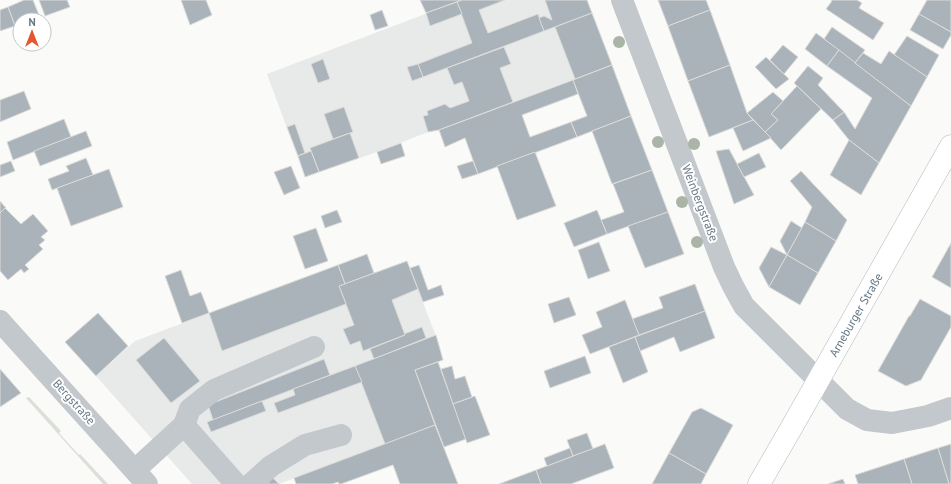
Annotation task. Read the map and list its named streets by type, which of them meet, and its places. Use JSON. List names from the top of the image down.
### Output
{
  "streets": {
    "main road": ["Arneburger Straße"],
    "street": ["Weinbergstraße", "Bergstraße"]
  },
  "crossings": [
    ["Weinbergstraße", "Arneburger Straße"]
  ],
  "north": "top"
}
